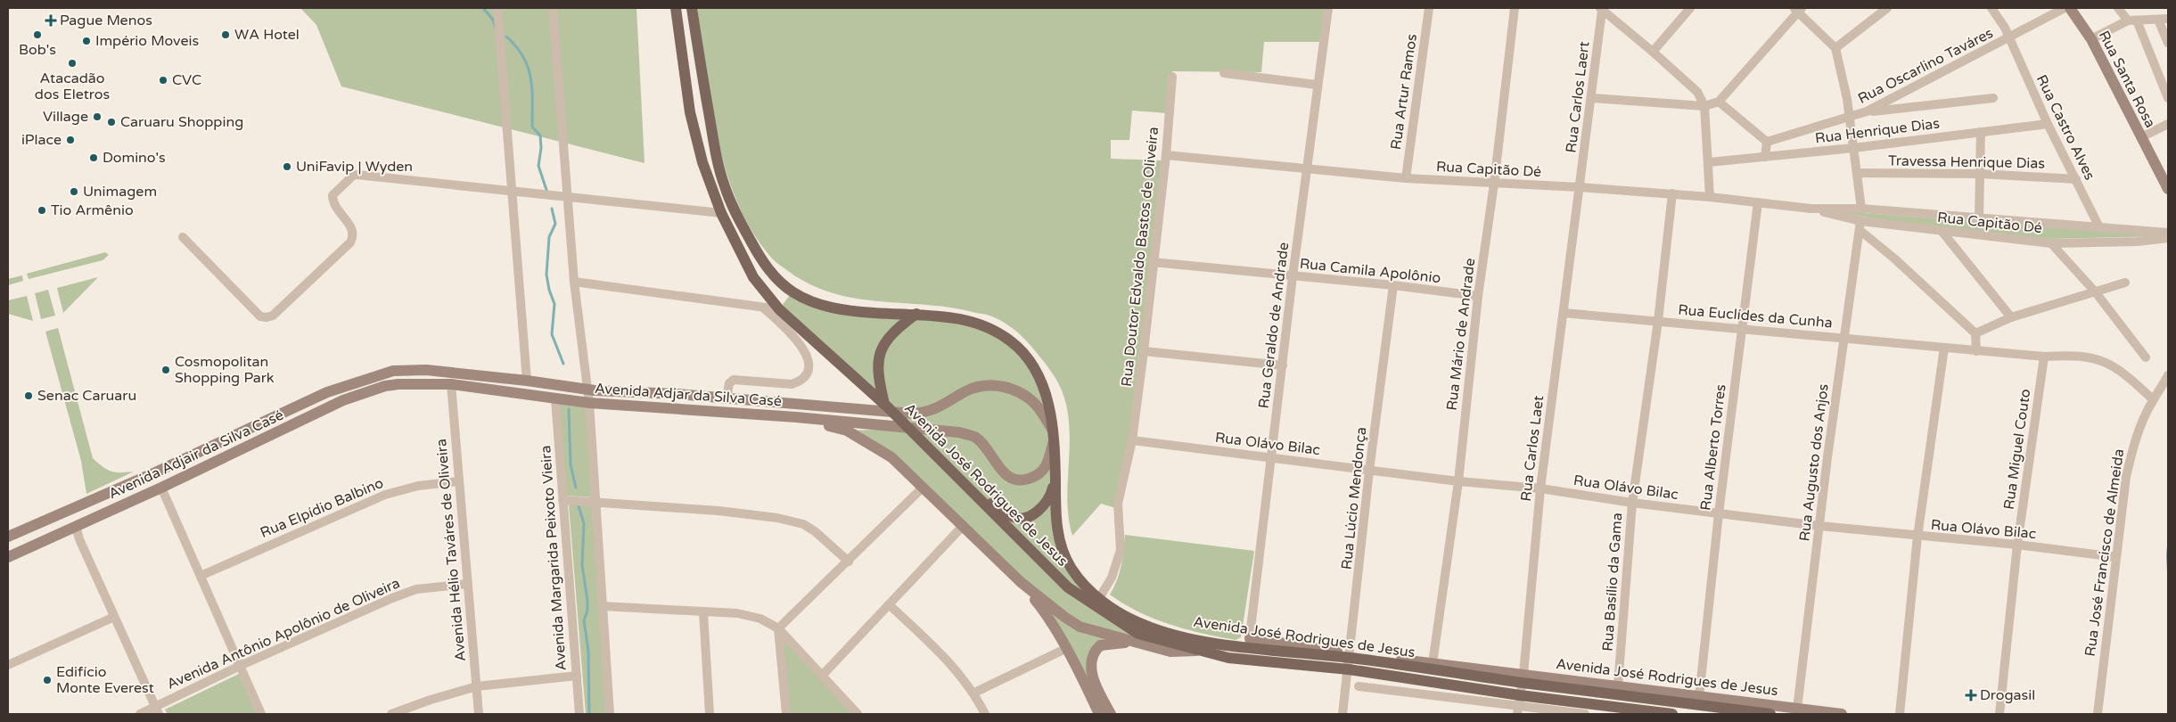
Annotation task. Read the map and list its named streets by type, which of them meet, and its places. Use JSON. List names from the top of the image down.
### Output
{
  "streets": {
    "main road": [
      "Rua Santa Rosa",
      "Avenida Adjar da Silva Casé",
      "Avenida Adjair da Silva Casé",
      "Avenida José Rodrigues de Jesus"
    ],
    "street": [
      "Rua Oscarlino Taváres",
      "Rua Artur Ramos",
      "Rua Carlos Laert",
      "Rua Castro Alves",
      "Rua Henrique Dias",
      "Travessa Henrique Dias",
      "Rua Capitão Dé",
      "Rua Doutor Edvaldo Bastos de Oliveira",
      "Rua Camila Apolônio",
      "Rua Euclídes da Cunha",
      "Rua Geraldo de Andrade",
      "Rua Mário de Andrade",
      "Rua Olávo Bilac",
      "Rua Alberto Torres",
      "Rua Carlos Laet",
      "Rua Miguel Couto",
      "Rua Augusto dos Anjos",
      "Rua Lúcio Mendonça",
      "Rua Elpídio Balbino",
      "Avenida Hélio Taváres de Oliveira",
      "Rua José Francisco de Almeida",
      "Avenida Margarida Peixoto Vieira",
      "Rua Basílio da Gama",
      "Avenida Antônio Apolônio de Oliveira"
    ]
  },
  "crossings": [
    ["Rua Oscarlino Taváres", "Rua Castro Alves"],
    ["Rua Artur Ramos", "Rua Capitão Dé"],
    ["Rua Carlos Laert", "Rua Capitão Dé"],
    ["Rua Carlos Laert", "Rua Carlos Laet"],
    ["Rua Castro Alves", "Rua Henrique Dias"],
    ["Rua Castro Alves", "Travessa Henrique Dias"],
    ["Rua Castro Alves", "Rua Capitão Dé"],
    ["Rua Capitão Dé", "Rua Doutor Edvaldo Bastos de Oliveira"],
    ["Rua Capitão Dé", "Rua Geraldo de Andrade"],
    ["Rua Capitão Dé", "Rua Mário de Andrade"],
    ["Rua Capitão Dé", "Rua Alberto Torres"],
    ["Rua Capitão Dé", "Rua Carlos Laet"],
    ["Rua Capitão Dé", "Rua Augusto dos Anjos"],
    ["Rua Capitão Dé", "Rua Basílio da Gama"],
    ["Rua Doutor Edvaldo Bastos de Oliveira", "Rua Camila Apolônio"],
    ["Rua Doutor Edvaldo Bastos de Oliveira", "Rua Olávo Bilac"],
    ["Rua Doutor Edvaldo Bastos de Oliveira", "Avenida José Rodrigues de Jesus"],
    ["Rua Camila Apolônio", "Rua Geraldo de Andrade"],
    ["Rua Camila Apolônio", "Rua Mário de Andrade"],
    ["Rua Camila Apolônio", "Rua Lúcio Mendonça"],
    ["Rua Euclídes da Cunha", "Rua Alberto Torres"],
    ["Rua Euclídes da Cunha", "Rua Carlos Laet"],
    ["Rua Euclídes da Cunha", "Rua Miguel Couto"],
    ["Rua Euclídes da Cunha", "Rua Augusto dos Anjos"],
    ["Rua Euclídes da Cunha", "Rua José Francisco de Almeida"],
    ["Rua Euclídes da Cunha", "Rua Basílio da Gama"],
    ["Rua Geraldo de Andrade", "Rua Olávo Bilac"],
    ["Rua Geraldo de Andrade", "Avenida José Rodrigues de Jesus"],
    ["Rua Mário de Andrade", "Rua Olávo Bilac"],
    ["Rua Mário de Andrade", "Avenida José Rodrigues de Jesus"],
    ["Avenida Adjar da Silva Casé", "Avenida Adjair da Silva Casé"],
    ["Avenida Adjar da Silva Casé", "Avenida José Rodrigues de Jesus"],
    ["Avenida Adjar da Silva Casé", "Avenida Hélio Taváres de Oliveira"],
    ["Avenida Adjar da Silva Casé", "Avenida Margarida Peixoto Vieira"],
    ["Rua Olávo Bilac", "Rua Alberto Torres"],
    ["Rua Olávo Bilac", "Rua Carlos Laet"],
    ["Rua Olávo Bilac", "Rua Miguel Couto"],
    ["Rua Olávo Bilac", "Rua Augusto dos Anjos"],
    ["Rua Olávo Bilac", "Rua Lúcio Mendonça"],
    ["Rua Olávo Bilac", "Rua José Francisco de Almeida"],
    ["Rua Olávo Bilac", "Rua Basílio da Gama"],
    ["Rua Alberto Torres", "Avenida José Rodrigues de Jesus"],
    ["Rua Carlos Laet", "Avenida José Rodrigues de Jesus"],
    ["Rua Augusto dos Anjos", "Avenida José Rodrigues de Jesus"],
    ["Avenida José Rodrigues de Jesus", "Rua Lúcio Mendonça"],
    ["Avenida José Rodrigues de Jesus", "Rua Basílio da Gama"],
    ["Rua Elpídio Balbino", "Avenida Hélio Taváres de Oliveira"],
    ["Avenida Hélio Taváres de Oliveira", "Avenida Antônio Apolônio de Oliveira"]
  ],
  "places": {
    "health": ["Pague Menos", "Drogasil"],
    "other": [
      "Bob's",
      "WA Hotel",
      "Império Moveis",
      "Atacadão dos Eletros",
      "CVC",
      "Village",
      "Caruaru Shopping",
      "iPlace",
      "Domino's",
      "UniFavip | Wyden",
      "Unimagem",
      "Tio Armênio",
      "Cosmopolitan Shopping Park",
      "Senac Caruaru",
      "Edifício Monte Everest"
    ]
  }
}
